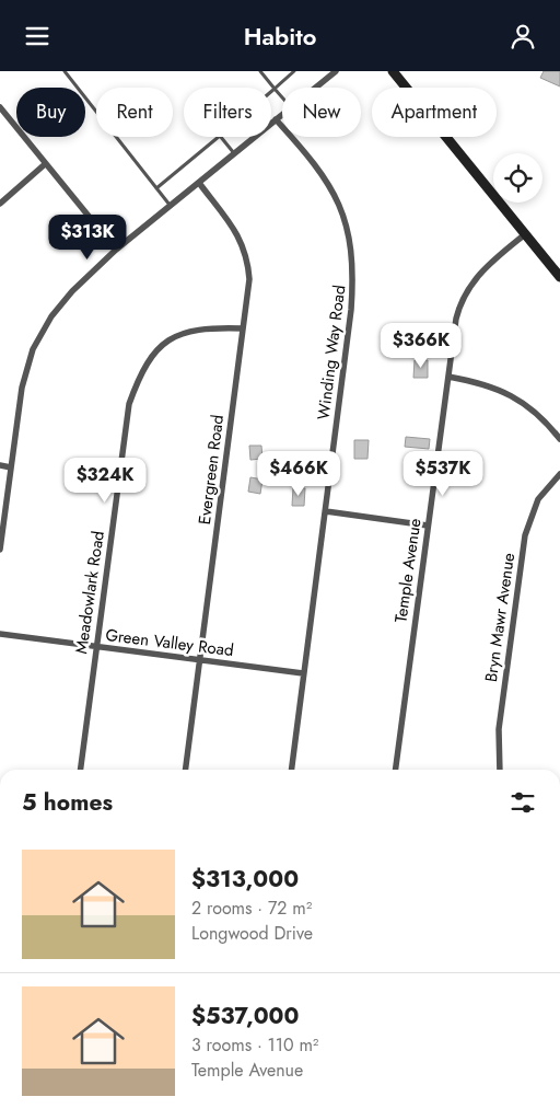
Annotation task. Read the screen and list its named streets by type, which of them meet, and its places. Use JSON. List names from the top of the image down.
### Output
{
  "streets": {
    "street": [
      "Winding Way Road",
      "Evergreen Road",
      "Temple Avenue",
      "Meadowlark Road",
      "Bryn Mawr Avenue",
      "Green Valley Road"
    ]
  },
  "crossings": [
    ["Winding Way Road", "Green Valley Road"],
    ["Evergreen Road", "Meadowlark Road"],
    ["Evergreen Road", "Green Valley Road"],
    ["Meadowlark Road", "Green Valley Road"]
  ],
  "page": {
    "header": "Habito",
    "chip": [
      "Buy",
      "Rent",
      "Filters",
      "New",
      "Apartment"
    ],
    "price": [
      "$313K",
      "$366K",
      "$466K",
      "$537K",
      "$324K"
    ],
    "heading": "5 homes",
    "list": [
      {
        "name": "$313,000",
        "note": "2 rooms · 72 m² · Longwood Drive"
      },
      {
        "name": "$537,000",
        "note": "3 rooms · 110 m² · Temple Avenue"
      }
    ]
  }
}
